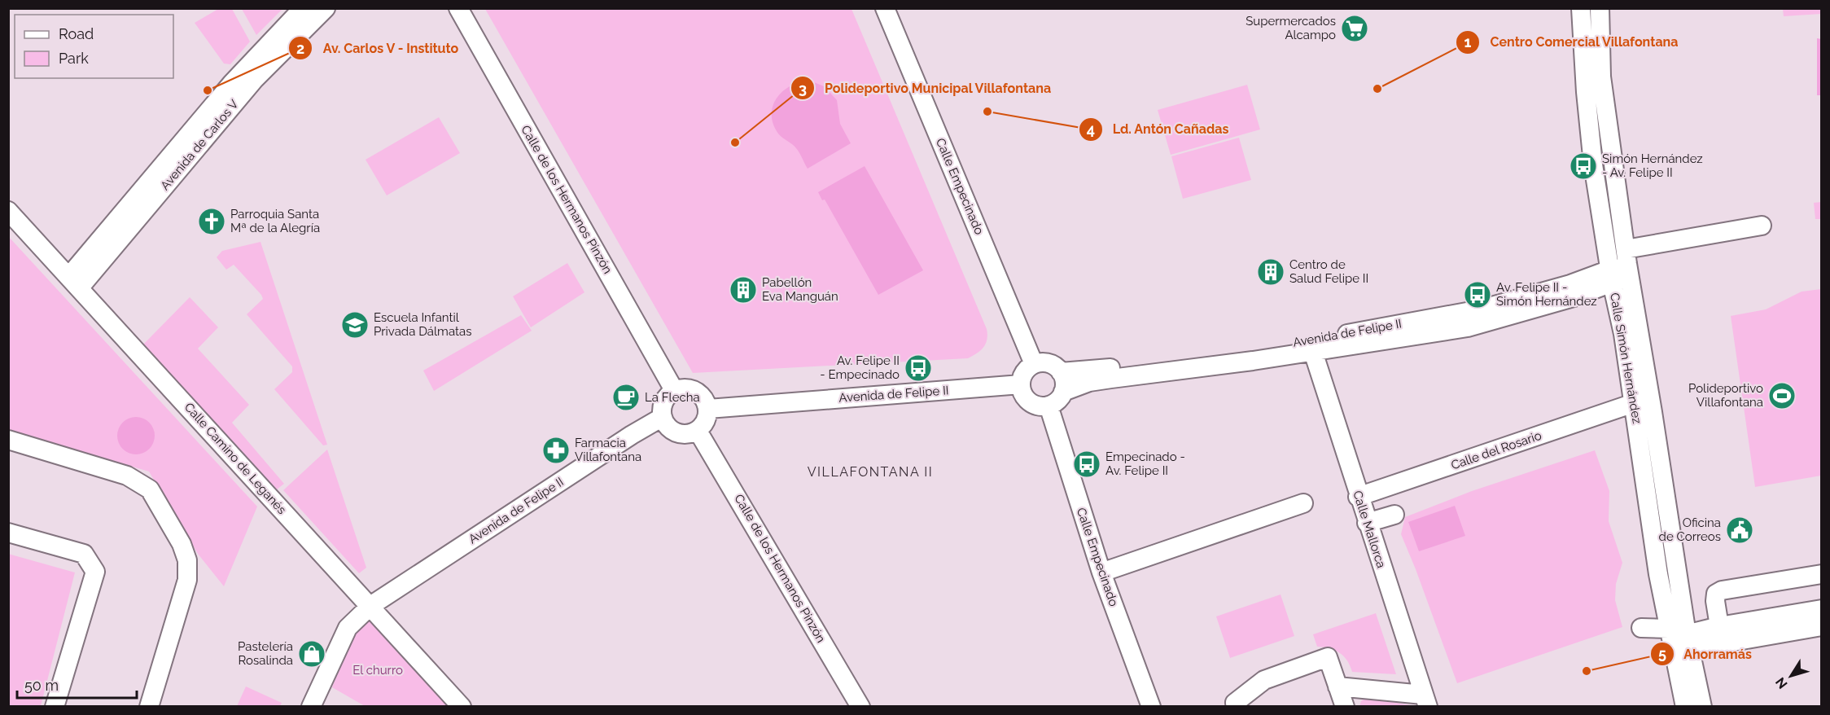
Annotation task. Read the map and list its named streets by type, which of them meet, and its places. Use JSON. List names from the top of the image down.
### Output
{
  "streets": {
    "street": [
      "Avenida de Carlos V",
      "Calle Empecinado",
      "Calle de los Hermanos Pinzón",
      "Avenida de Felipe II",
      "Calle Simón Hernández",
      "Calle del Rosario",
      "Calle Camino de Leganés",
      "Calle Mallorca"
    ]
  },
  "crossings": [
    ["Avenida de Carlos V", "Calle Camino de Leganés"],
    ["Calle Empecinado", "Avenida de Felipe II"],
    ["Calle de los Hermanos Pinzón", "Avenida de Felipe II"],
    ["Avenida de Felipe II", "Calle Simón Hernández"],
    ["Avenida de Felipe II", "Calle Camino de Leganés"],
    ["Avenida de Felipe II", "Calle Mallorca"],
    ["Calle Simón Hernández", "Calle del Rosario"],
    ["Calle del Rosario", "Calle Mallorca"]
  ],
  "districts": ["VILLAFONTANA II"],
  "parks": ["El churro"],
  "places": {
    "supermarket": ["Supermercados Alcampo"],
    "other": [
      "Centro Comercial Villafontana",
      "Av. Carlos V - Instituto",
      "Ld. Antón Cañadas",
      "Polideportivo Municipal Villafontana",
      "Ahorramás"
    ],
    "bus stop": [
      "Simón Hernández - Av. Felipe II",
      "Av. Felipe II - Simón Hernández",
      "Av. Felipe II - Empecinado",
      "Empecinado - Av. Felipe II"
    ],
    "church": ["Parroquia Santa Mª de la Alegría"],
    "building": ["Centro de Salud Felipe II", "Pabellón Eva Manguán"],
    "school or university": ["Escuela Infantil Privada Dálmatas"],
    "sports": ["Polideportivo Villafontana"],
    "cafe": ["La Flecha"],
    "pharmacy": ["Farmacia Villafontana"],
    "public building": ["Oficina de Correos"],
    "shop": ["Pastelería Rosalinda"]
  },
  "legend": ["Road", "Park"],
  "scale_bar": "50 m",
  "north": "bottom left"
}
